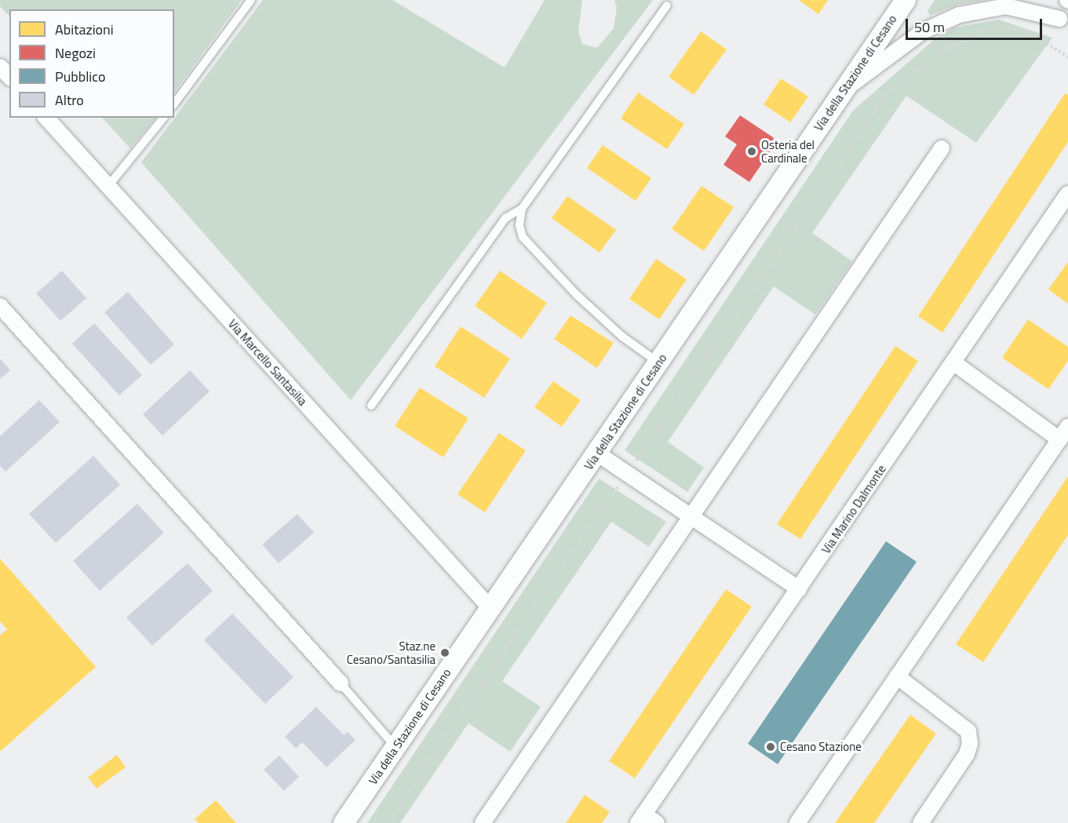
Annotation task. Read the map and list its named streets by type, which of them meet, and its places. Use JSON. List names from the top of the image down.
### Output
{
  "streets": {
    "street": ["Via della Stazione di Cesano", "Via Marcello Santasilia", "Via Marino Dalmonte"]
  },
  "crossings": [
    ["Via della Stazione di Cesano", "Via Marcello Santasilia"]
  ],
  "places": ["Osteria del Cardinale", "Staz.ne Cesano/Santasilia", "Cesano Stazione"],
  "legend": [
    "Abitazioni",
    "Negozi",
    "Pubblico",
    "Altro"
  ],
  "scale_bar": "50 m"
}
